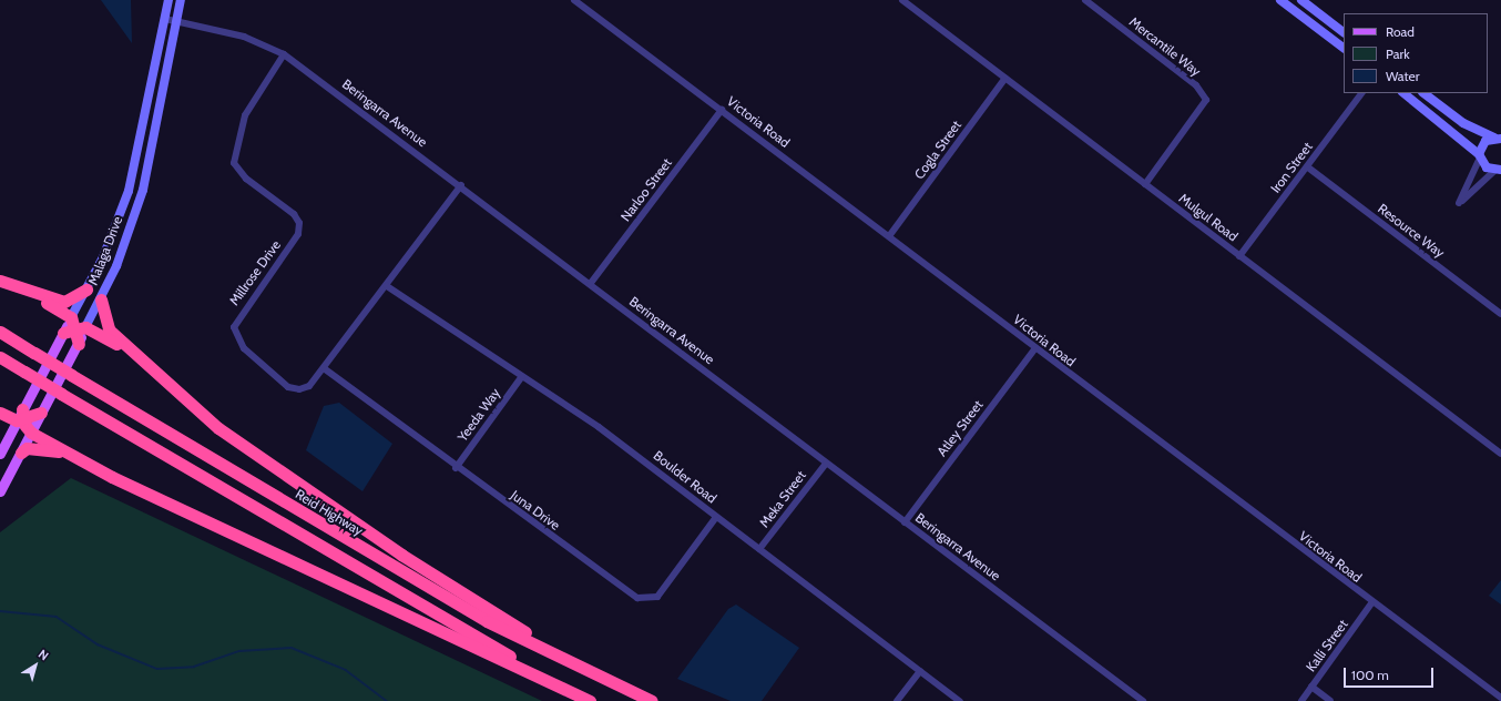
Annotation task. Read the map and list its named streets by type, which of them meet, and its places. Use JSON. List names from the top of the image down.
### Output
{
  "streets": {
    "highway": ["Reid Highway"],
    "main road": ["Malaga Drive"],
    "street": [
      "Mercantile Way",
      "Beringarra Avenue",
      "Victoria Road",
      "Cogla Street",
      "Iron Street",
      "Narloo Street",
      "Mulgul Road",
      "Resource Way",
      "Millrose Drive",
      "Yeeda Way",
      "Atley Street",
      "Boulder Road",
      "Meka Street",
      "Juna Drive",
      "Kalli Street"
    ]
  },
  "crossings": [
    ["Mercantile Way", "Mulgul Road"],
    ["Beringarra Avenue", "Narloo Street"],
    ["Beringarra Avenue", "Malaga Drive"],
    ["Beringarra Avenue", "Millrose Drive"],
    ["Beringarra Avenue", "Atley Street"],
    ["Beringarra Avenue", "Meka Street"],
    ["Victoria Road", "Cogla Street"],
    ["Victoria Road", "Narloo Street"],
    ["Victoria Road", "Atley Street"],
    ["Victoria Road", "Kalli Street"],
    ["Cogla Street", "Mulgul Road"],
    ["Iron Street", "Mulgul Road"],
    ["Iron Street", "Resource Way"],
    ["Millrose Drive", "Boulder Road"],
    ["Millrose Drive", "Juna Drive"],
    ["Yeeda Way", "Boulder Road"],
    ["Yeeda Way", "Juna Drive"],
    ["Boulder Road", "Meka Street"],
    ["Boulder Road", "Juna Drive"]
  ],
  "legend": ["Road", "Park", "Water"],
  "scale_bar": "100 m",
  "north": "top right"
}
